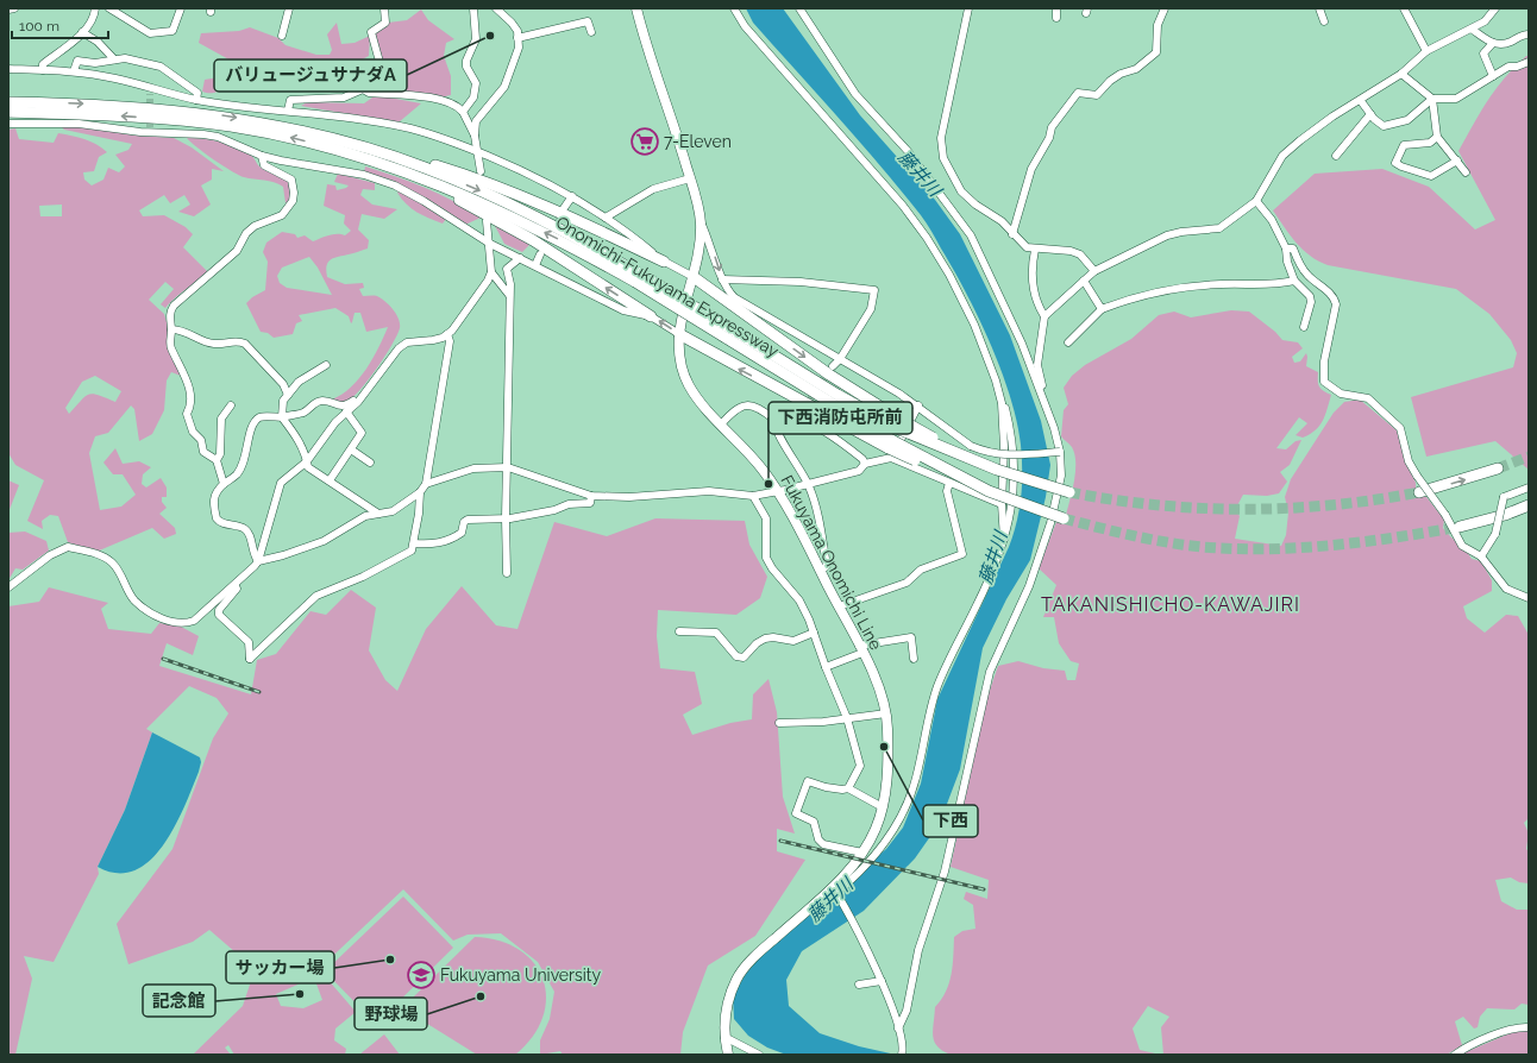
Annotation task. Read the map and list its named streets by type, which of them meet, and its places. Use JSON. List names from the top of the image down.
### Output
{
  "streets": {
    "highway": ["Onomichi-Fukuyama Expressway"],
    "main road": ["Fukuyama Onomichi Line"]
  },
  "districts": ["TAKANISHICHO-KAWAJIRI"],
  "water": ["藤井川"],
  "places": {
    "other": [
      "バリュージュサナダA",
      "下西消防屯所前",
      "下西",
      "サッカー場",
      "記念館",
      "野球場"
    ],
    "supermarket": ["7-Eleven"],
    "school or university": ["Fukuyama University"]
  },
  "scale_bar": "100 m"
}
